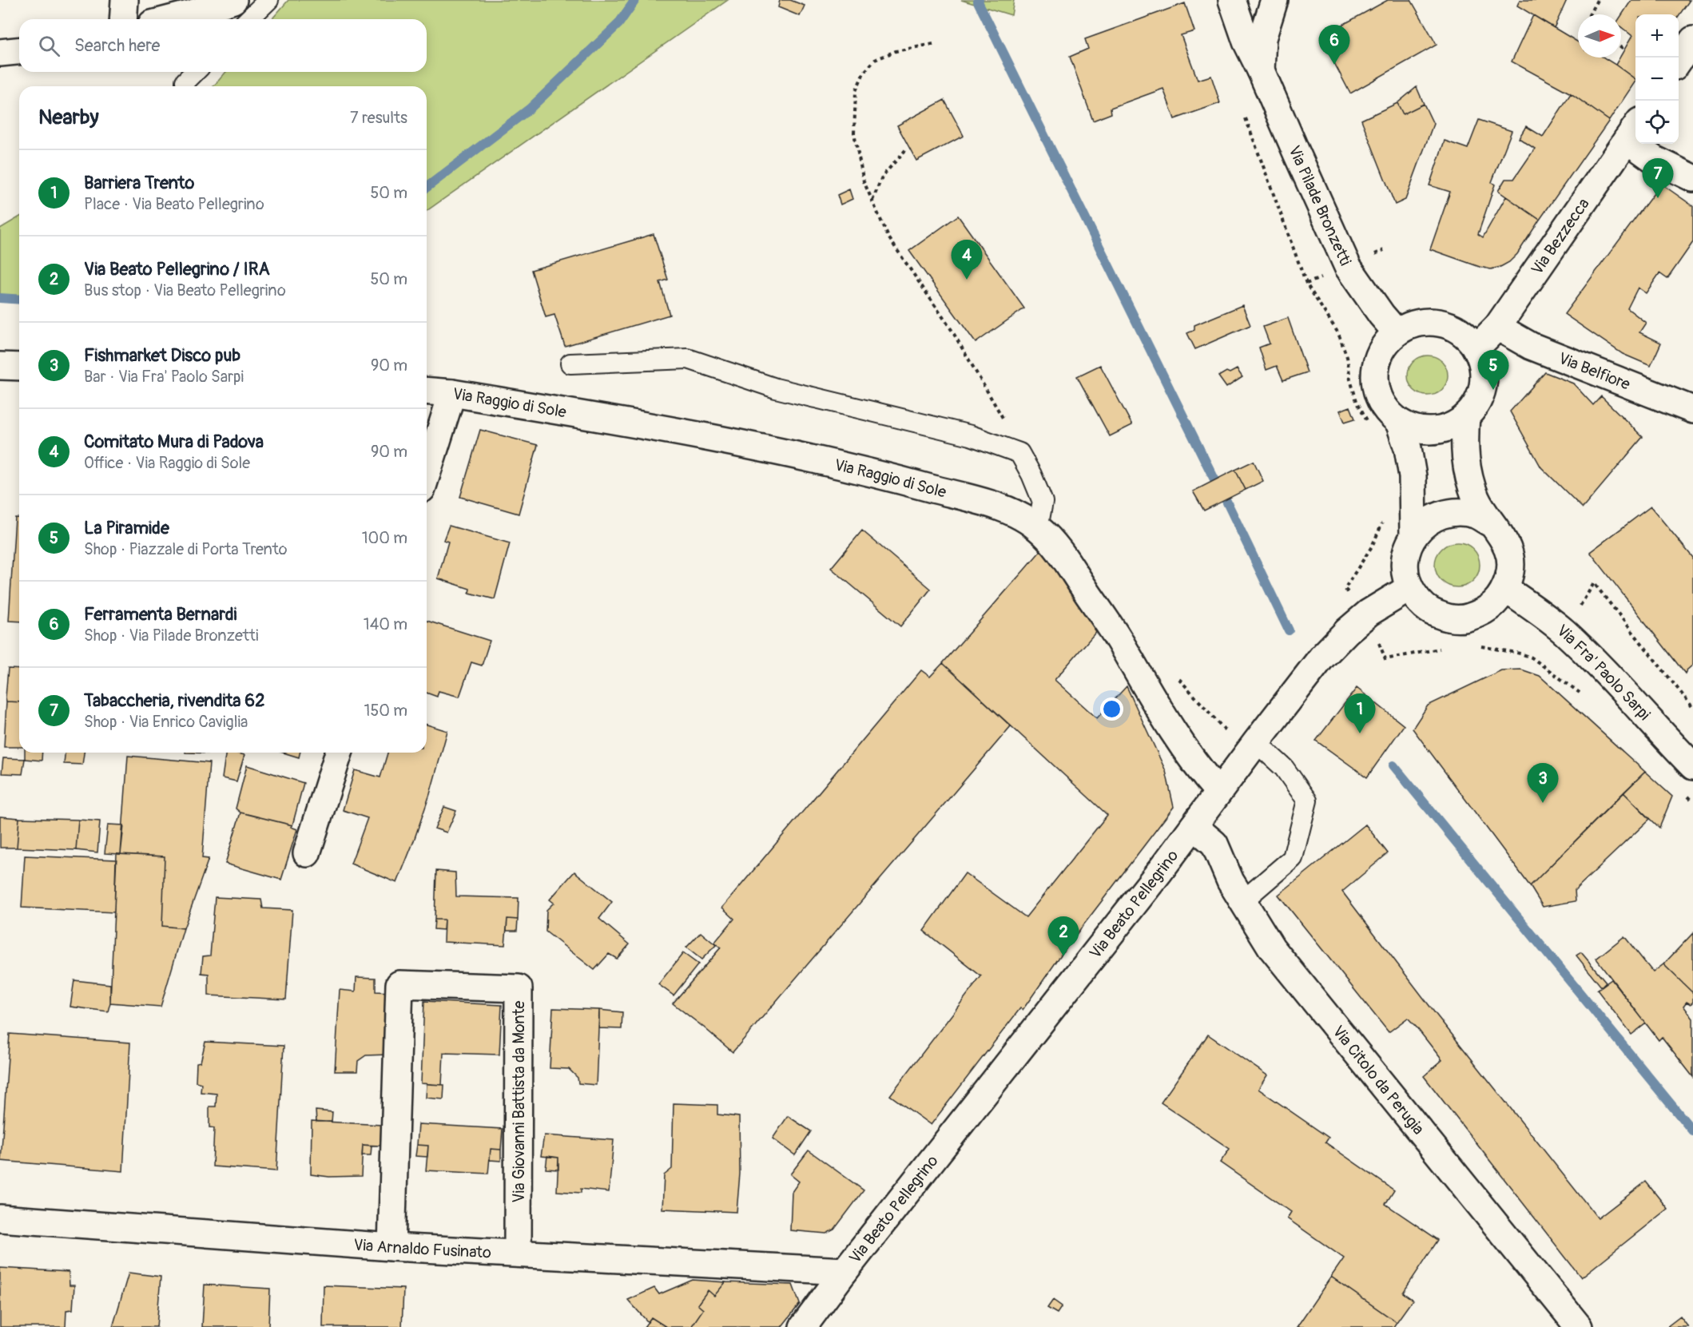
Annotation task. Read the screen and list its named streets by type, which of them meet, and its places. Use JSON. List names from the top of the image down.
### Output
{
  "streets": {
    "street": [
      "Via Pilade Bronzetti",
      "Via Bezzecca",
      "Via Belfiore",
      "Via Raggio di Sole",
      "Via Fra' Paolo Sarpi",
      "Via Beato Pellegrino",
      "Via Citolo da Perugia",
      "Via Giovanni Battista da Monte",
      "Via Arnaldo Fusinato"
    ]
  },
  "crossings": [
    ["Via Pilade Bronzetti", "Via Bezzecca"],
    ["Via Bezzecca", "Via Belfiore"],
    ["Via Raggio di Sole", "Via Beato Pellegrino"],
    ["Via Fra' Paolo Sarpi", "Via Beato Pellegrino"],
    ["Via Beato Pellegrino", "Via Citolo da Perugia"],
    ["Via Beato Pellegrino", "Via Arnaldo Fusinato"],
    ["Via Giovanni Battista da Monte", "Via Arnaldo Fusinato"]
  ],
  "north": "right",
  "page": {
    "map_buttons": ["+", "−"],
    "search": "Search here",
    "pins": [
      "6",
      "7",
      "4",
      "5",
      "1",
      "3",
      "2"
    ],
    "heading": ["Nearby", "7 results"],
    "list": [
      {
        "mark": "1",
        "name": "Barriera Trento",
        "note": "Place · Via Beato Pellegrino",
        "value": "50 m"
      },
      {
        "mark": "2",
        "name": "Via Beato Pellegrino / IRA",
        "note": "Bus stop · Via Beato Pellegrino",
        "value": "50 m"
      },
      {
        "mark": "3",
        "name": "Fishmarket Disco pub",
        "note": "Bar · Via Fra' Paolo Sarpi",
        "value": "90 m"
      },
      {
        "mark": "4",
        "name": "Comitato Mura di Padova",
        "note": "Office · Via Raggio di Sole",
        "value": "90 m"
      },
      {
        "mark": "5",
        "name": "La Piramide",
        "note": "Shop · Piazzale di Porta Trento",
        "value": "100 m"
      },
      {
        "mark": "6",
        "name": "Ferramenta Bernardi",
        "note": "Shop · Via Pilade Bronzetti",
        "value": "140 m"
      },
      {
        "mark": "7",
        "name": "Tabaccheria, rivendita 62",
        "note": "Shop · Via Enrico Caviglia",
        "value": "150 m"
      }
    ]
  }
}
